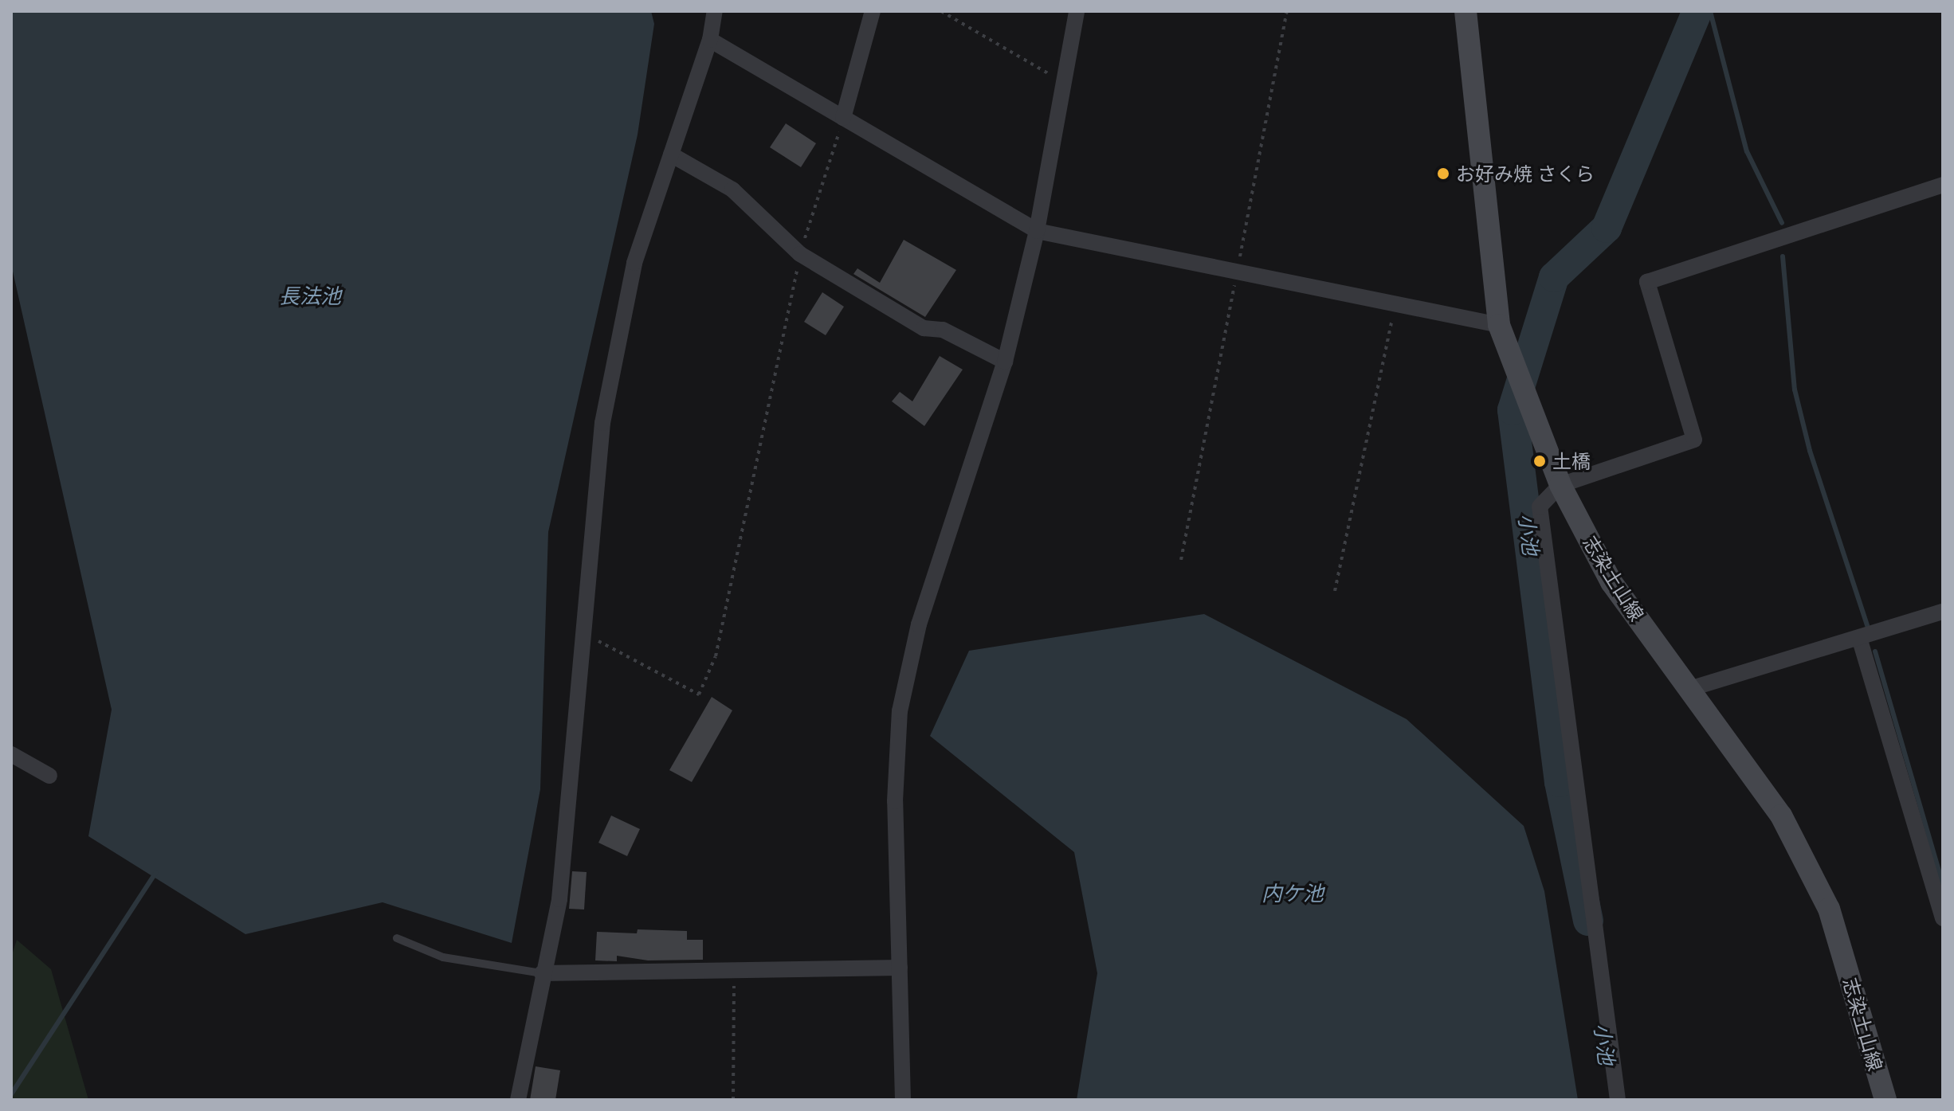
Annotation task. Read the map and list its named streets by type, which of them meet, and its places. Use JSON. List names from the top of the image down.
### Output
{
  "streets": {
    "main road": ["志染土山線"]
  },
  "water": ["長法池", "小池", "内ケ池"],
  "places": ["お好み焼 さくら", "土橋"]
}
